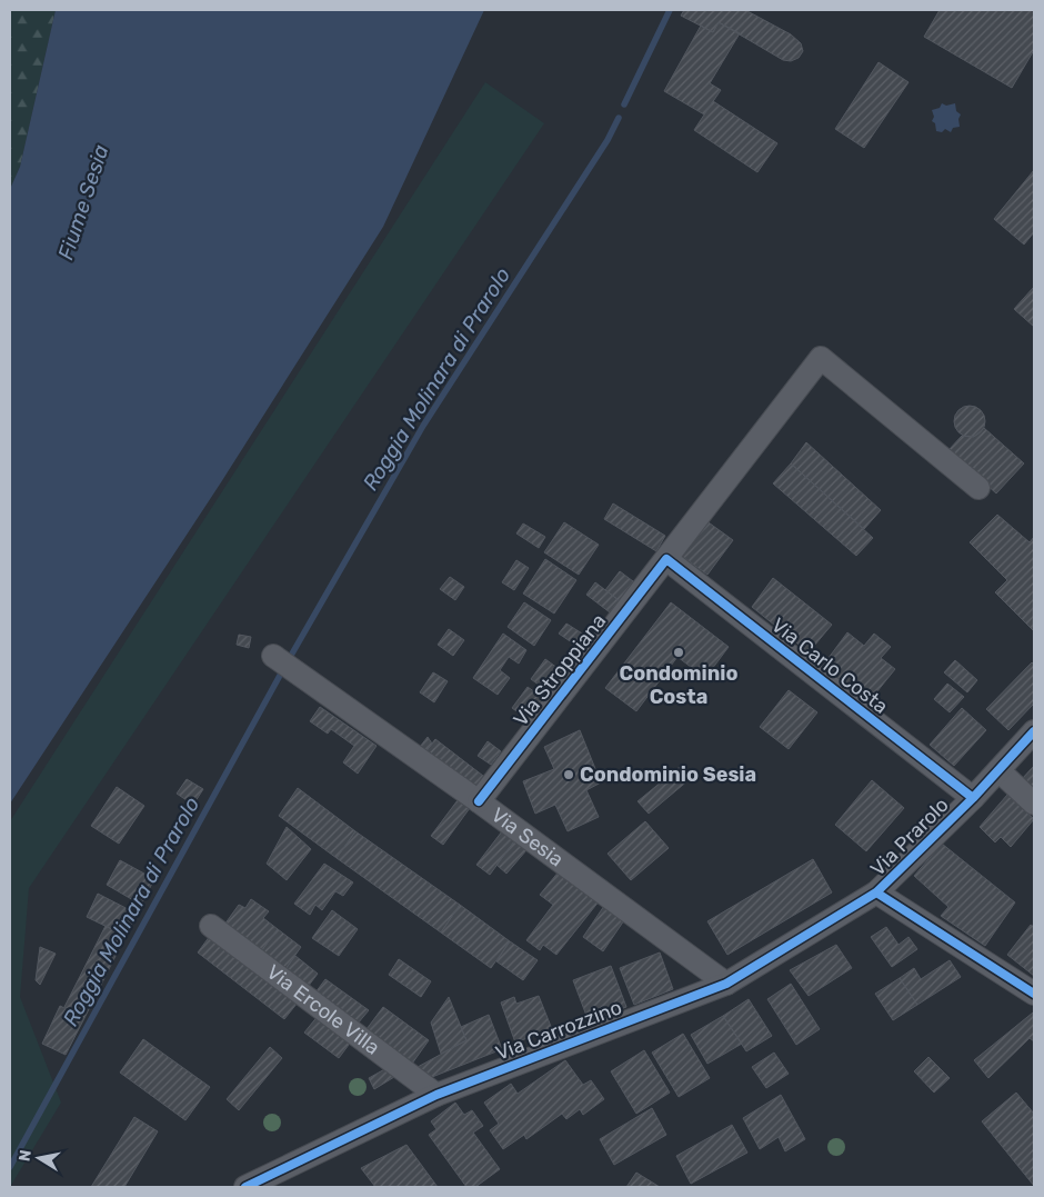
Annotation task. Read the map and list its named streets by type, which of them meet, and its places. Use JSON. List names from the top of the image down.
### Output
{
  "streets": {
    "street": [
      "Via Carlo Costa",
      "Via Stroppiana",
      "Via Prarolo",
      "Via Sesia",
      "Via Ercole Villa",
      "Via Carrozzino"
    ]
  },
  "crossings": [
    ["Via Carlo Costa", "Via Stroppiana"],
    ["Via Carlo Costa", "Via Prarolo"],
    ["Via Stroppiana", "Via Sesia"],
    ["Via Prarolo", "Via Carrozzino"],
    ["Via Sesia", "Via Carrozzino"],
    ["Via Ercole Villa", "Via Carrozzino"]
  ],
  "water": ["Fiume Sesia", "Roggia Molinara di Prarolo"],
  "places": ["Condominio Costa", "Condominio Sesia"],
  "north": "left"
}
